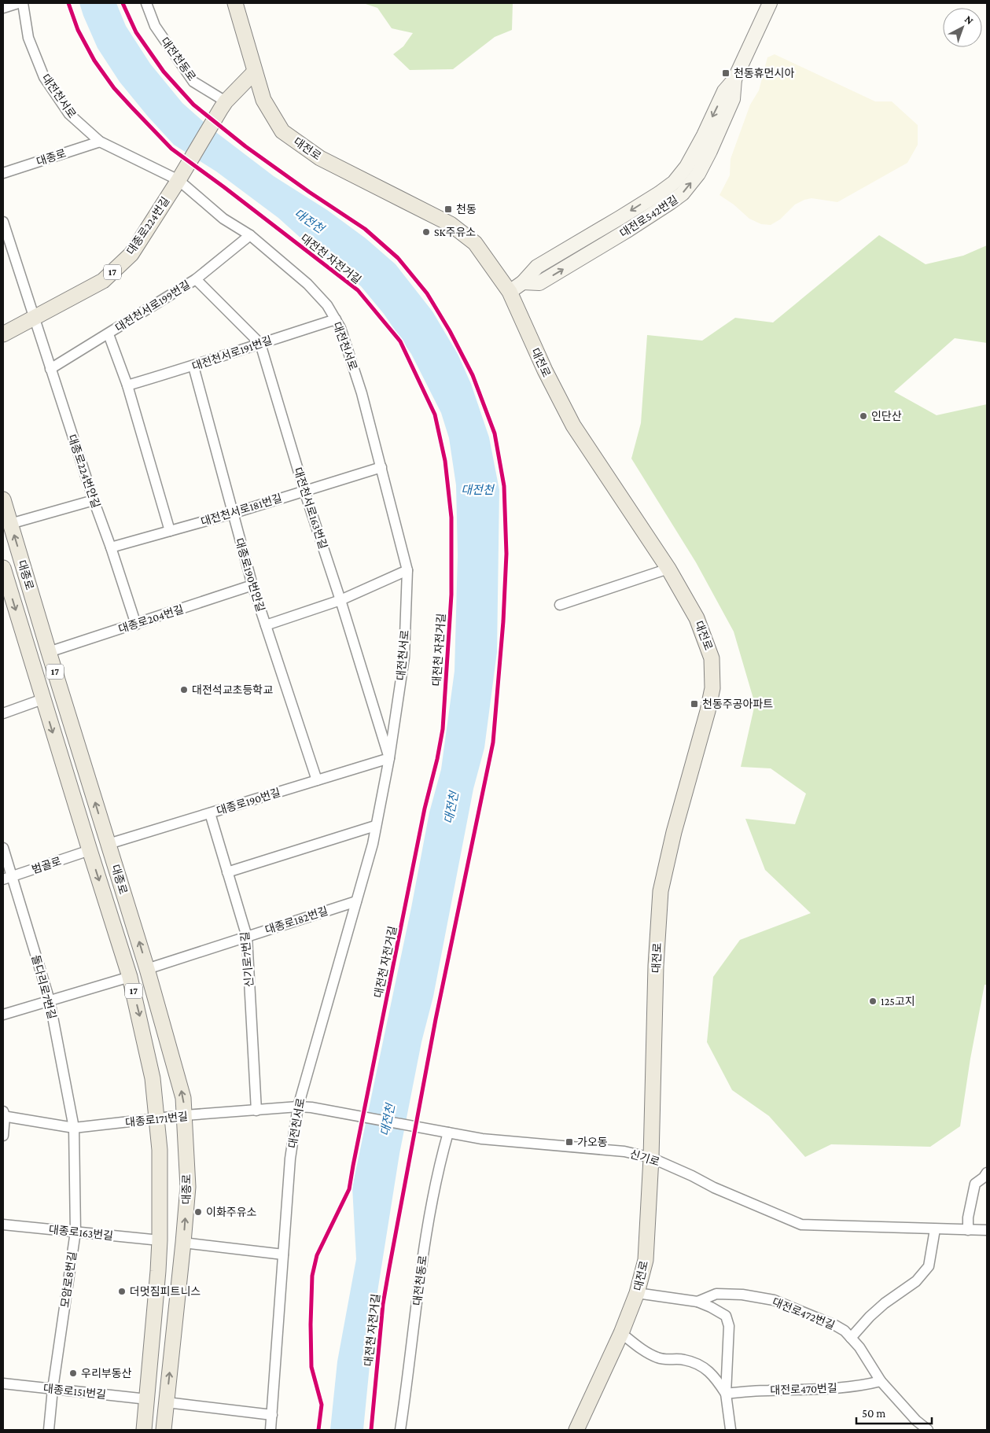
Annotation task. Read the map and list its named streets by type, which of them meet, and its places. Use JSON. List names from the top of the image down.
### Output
{
  "streets": {
    "main road": [
      "대전로",
      "대종로",
      "대전로542번길",
      "대종로224번길",
      "17"
    ],
    "street": [
      "대전천동로",
      "대전천서로",
      "대전천서로199번길",
      "대전천서로191번길",
      "대종로224번안길",
      "대전천서로163번길",
      "대전천서로181번길",
      "대종로190번안길",
      "대종로204번길",
      "대종로190번길",
      "범골로",
      "대종로182번길",
      "신기로7번길",
      "돌다리로7번길",
      "대종로171번길",
      "신기로",
      "대종로163번길",
      "모암로8번길",
      "대전로472번길",
      "대전로470번길",
      "대종로151번길"
    ],
    "cycle path": ["대전천 자전거길"]
  },
  "crossings": [
    ["대전천동로", "17"],
    ["대전천동로", "신기로"],
    ["대전천서로", "대종로"],
    ["대전천서로", "대종로224번길"],
    ["대전천서로", "17"],
    ["대전천서로", "대전천서로199번길"],
    ["대전천서로", "대전천서로191번길"],
    ["대전천서로", "대전천서로163번길"],
    ["대전천서로", "대전천서로181번길"],
    ["대전천서로", "대종로190번길"],
    ["대전천서로", "대종로182번길"],
    ["대전천서로", "대종로171번길"],
    ["대전로", "대전로542번길"],
    ["대전로", "17"],
    ["대전로", "신기로"],
    ["대전로", "대전로472번길"],
    ["대종로", "대종로204번길"],
    ["대종로", "대종로190번길"],
    ["대종로", "범골로"],
    ["대종로", "대종로182번길"],
    ["대종로", "대종로171번길"],
    ["대종로", "대종로163번길"],
    ["대종로", "대종로151번길"],
    ["대종로224번길", "17"],
    ["대종로224번길", "대종로224번안길"],
    ["대전천서로199번길", "대종로224번안길"],
    ["대전천서로199번길", "대전천서로163번길"],
    ["대전천서로191번길", "대전천서로163번길"],
    ["대전천서로191번길", "대종로190번안길"],
    ["대종로224번안길", "대전천서로181번길"],
    ["대종로224번안길", "대종로204번길"],
    ["대전천서로163번길", "대전천서로181번길"],
    ["대전천서로163번길", "대종로190번길"],
    ["대전천서로181번길", "대종로190번안길"],
    ["대종로190번안길", "대종로204번길"],
    ["대종로190번안길", "대종로190번길"],
    ["대종로190번길", "신기로7번길"],
    ["범골로", "돌다리로7번길"],
    ["대종로182번길", "신기로7번길"],
    ["신기로7번길", "대종로171번길"],
    ["돌다리로7번길", "대종로171번길"],
    ["돌다리로7번길", "모암로8번길"],
    ["대종로171번길", "신기로"],
    ["대종로171번길", "모암로8번길"],
    ["대종로163번길", "모암로8번길"],
    ["모암로8번길", "대종로151번길"],
    ["대전로472번길", "대전로470번길"]
  ],
  "water": ["대전천"],
  "places": {
    "transit": [
      "천동휴먼시아",
      "천동",
      "천동주공아파트",
      "가오동"
    ],
    "other": [
      "SK주유소",
      "인단산",
      "대전석교초등학교",
      "125고지",
      "이화주유소",
      "더멋짐피트니스",
      "우리부동산"
    ]
  },
  "scale_bar": "50 m",
  "north": "top right"
}
